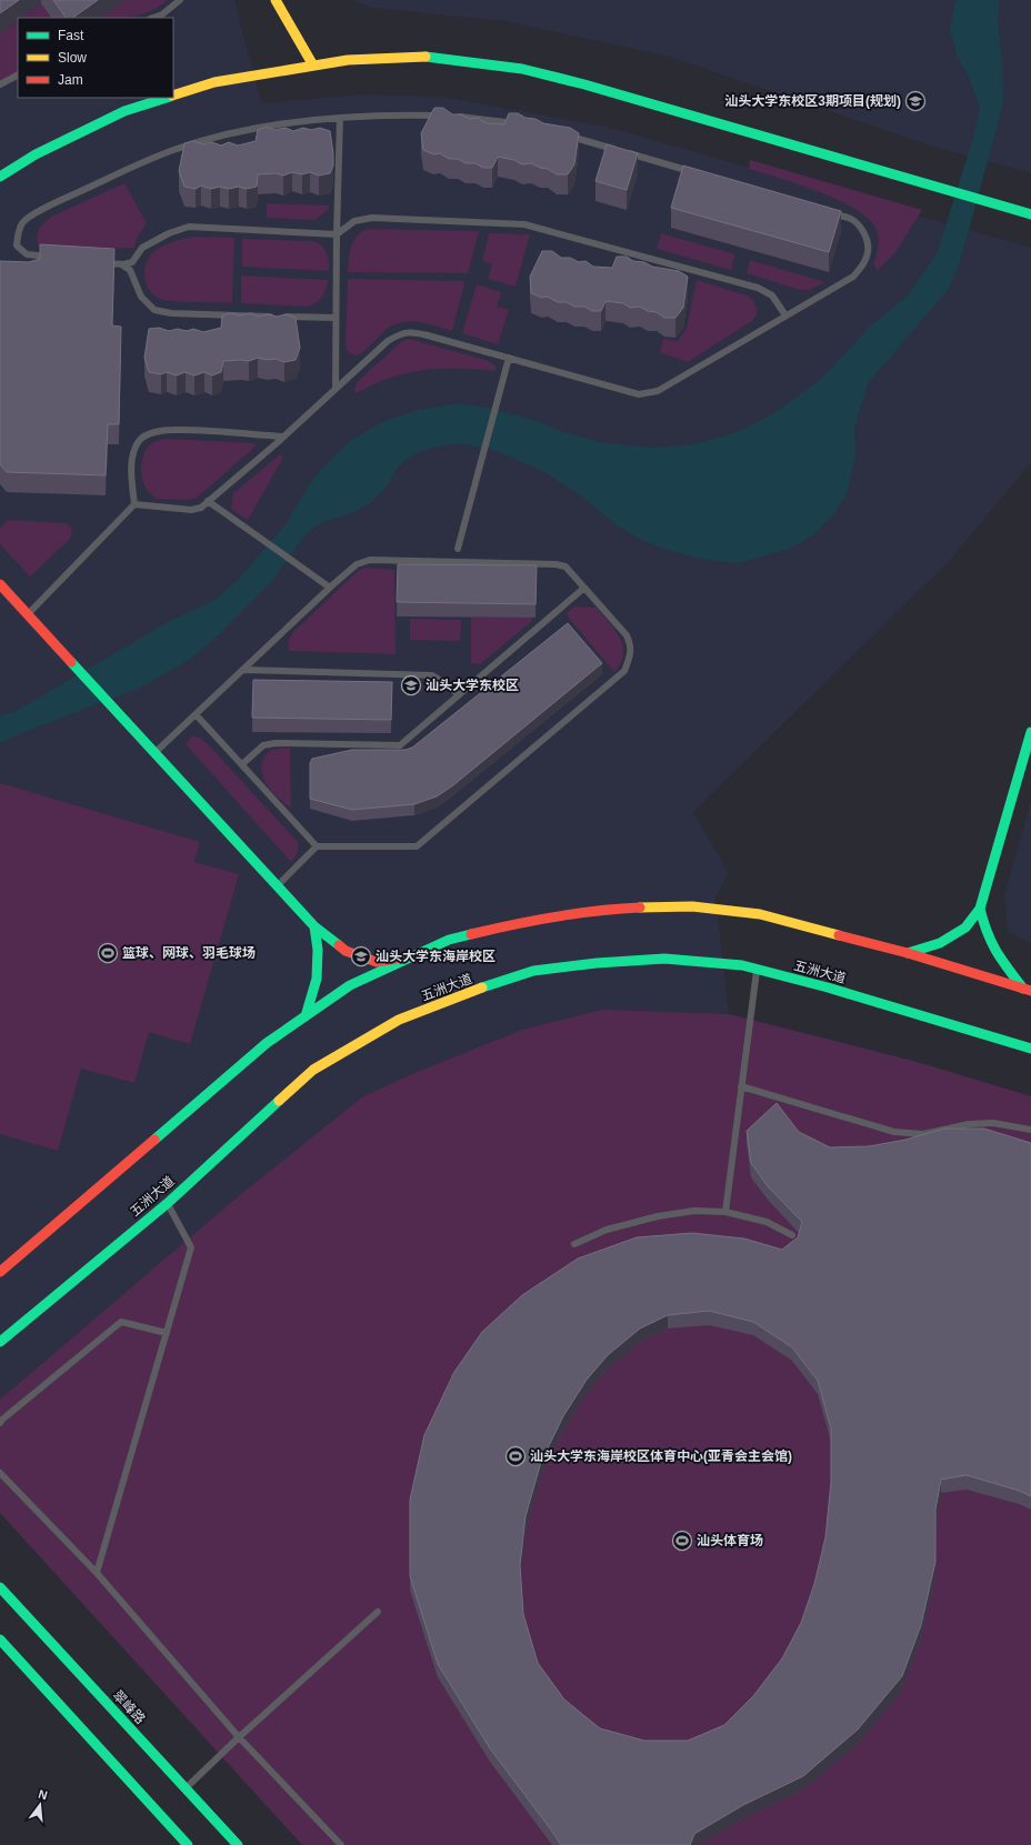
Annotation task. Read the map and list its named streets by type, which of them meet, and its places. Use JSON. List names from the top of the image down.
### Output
{
  "streets": {
    "main road": ["五洲大道", "翠峰路"]
  },
  "places": {
    "school or university": ["汕头大学东校区3期项目(规划)", "汕头大学东校区", "汕头大学东海岸校区"],
    "sports": ["篮球、网球、羽毛球场", "汕头大学东海岸校区体育中心(亚青会主会馆)", "汕头体育场"]
  },
  "legend": ["Fast", "Slow", "Jam"],
  "north": "top"
}
